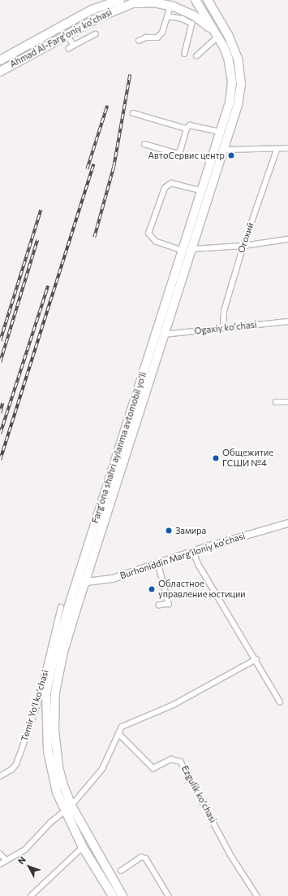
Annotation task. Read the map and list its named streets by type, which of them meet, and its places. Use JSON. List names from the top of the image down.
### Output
{
  "streets": {
    "highway": ["Ahmad Al-Farg'oniy ko'chasi", "Fargʻona shahri aylanma avtomobil yoʻli"],
    "street": [
      "Огохий",
      "Ogaxiy koʻchasi",
      "Burhoniddin Marg'iloniy ko'chasi",
      "Temir Yoʻl koʻchasi",
      "Ezgulik koʻchasi"
    ]
  },
  "crossings": [
    ["Огохий", "Ogaxiy koʻchasi"],
    ["Ogaxiy koʻchasi", "Fargʻona shahri aylanma avtomobil yoʻli"],
    ["Fargʻona shahri aylanma avtomobil yoʻli", "Burhoniddin Marg'iloniy ko'chasi"]
  ],
  "places": [
    "АвтоСервис центр",
    "Общежитие ГСШИ №4",
    "Замира",
    "Областное управление юстиции"
  ],
  "north": "top left"
}
